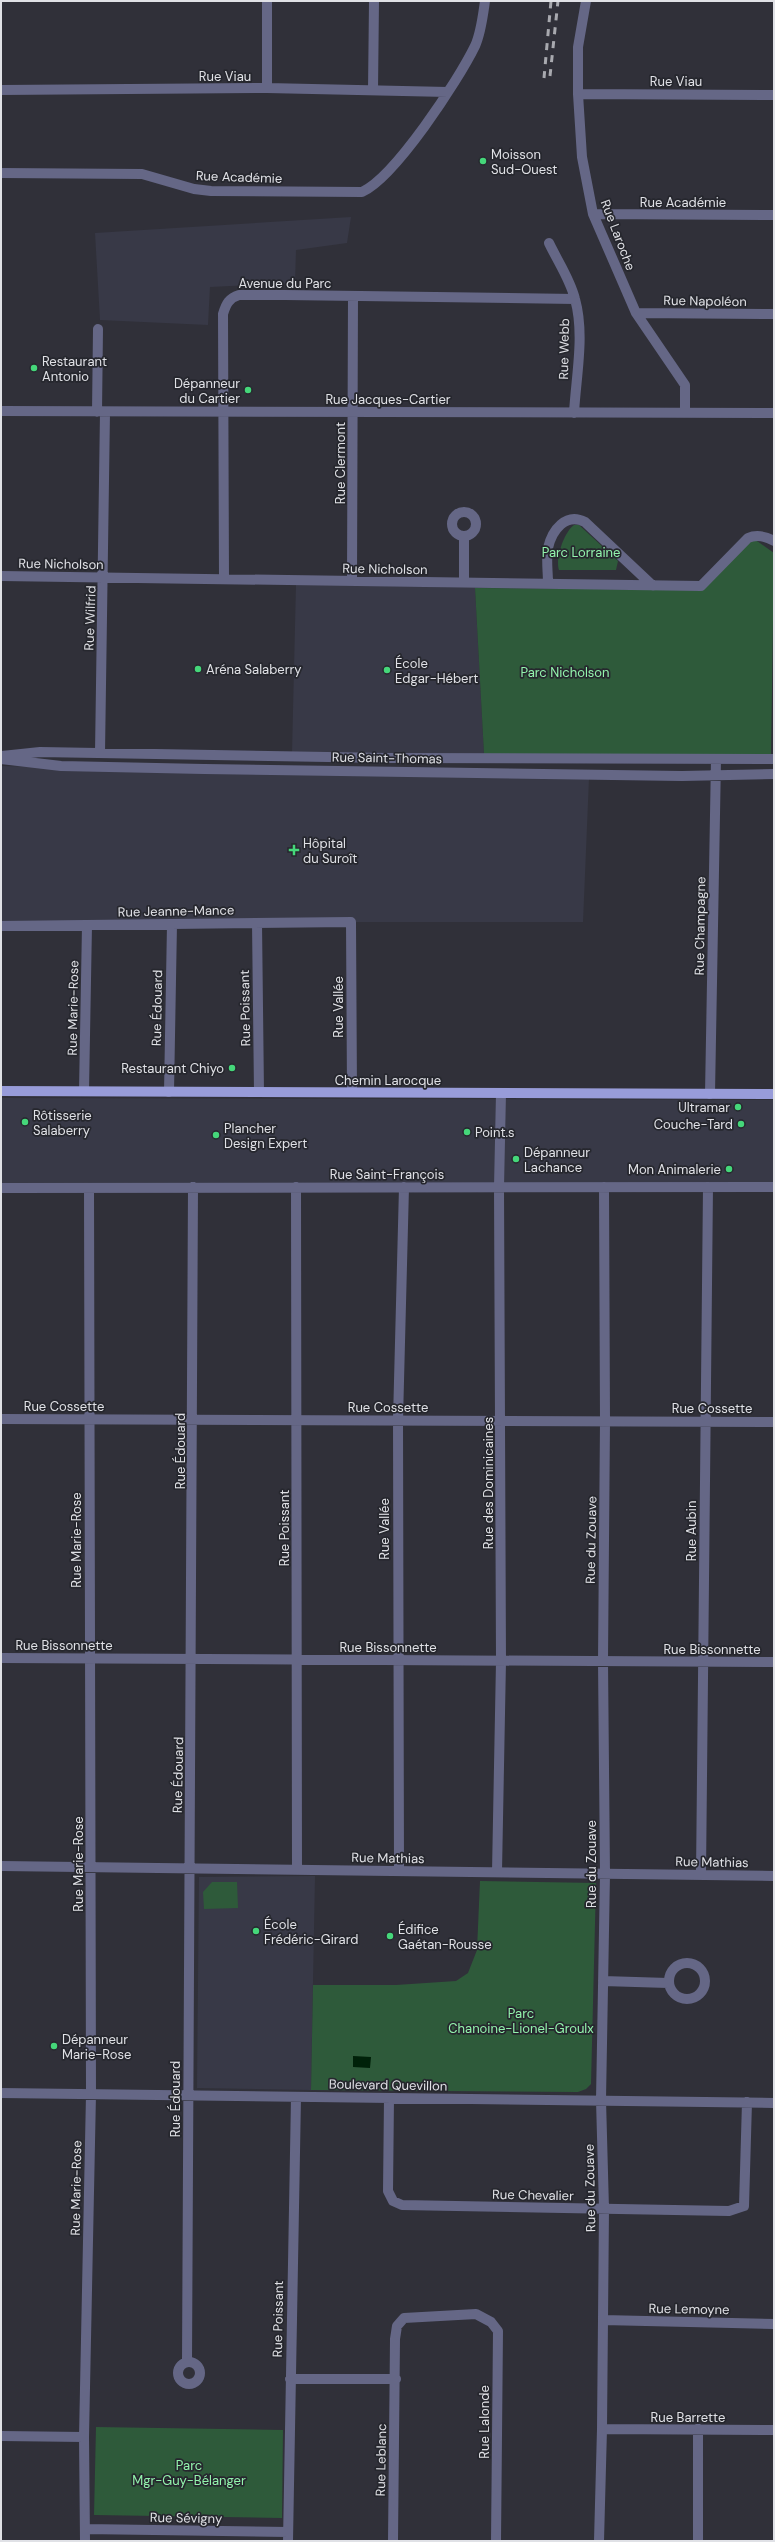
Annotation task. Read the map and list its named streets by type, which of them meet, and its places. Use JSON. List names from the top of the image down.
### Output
{
  "streets": {
    "main road": ["Chemin Larocque"],
    "street": [
      "Rue Viau",
      "Rue Académie",
      "Rue Laroche",
      "Avenue du Parc",
      "Rue Napoléon",
      "Rue Webb",
      "Rue Jacques-Cartier",
      "Rue Clermont",
      "Rue Nicholson",
      "Rue Wilfrid",
      "Rue Saint-Thomas",
      "Rue Jeanne-Mance",
      "Rue Champagne",
      "Rue Vallée",
      "Rue Marie-Rose",
      "Rue Édouard",
      "Rue Poissant",
      "Rue Saint-François",
      "Rue Cossette",
      "Rue des Dominicaines",
      "Rue Aubin",
      "Rue du Zouave",
      "Rue Bissonnette",
      "Rue Mathias",
      "Boulevard Quevillon",
      "Rue Chevalier",
      "Rue Lemoyne",
      "Rue Barrette",
      "Rue Lalonde",
      "Rue Leblanc",
      "Rue Sévigny"
    ]
  },
  "crossings": [
    ["Rue Viau", "Rue Académie"],
    ["Rue Viau", "Rue Laroche"],
    ["Rue Académie", "Rue Laroche"],
    ["Rue Laroche", "Rue Napoléon"],
    ["Rue Laroche", "Rue Jacques-Cartier"],
    ["Avenue du Parc", "Rue Webb"],
    ["Avenue du Parc", "Rue Jacques-Cartier"],
    ["Avenue du Parc", "Rue Clermont"],
    ["Avenue du Parc", "Rue Nicholson"],
    ["Rue Webb", "Rue Jacques-Cartier"],
    ["Rue Jacques-Cartier", "Rue Clermont"],
    ["Rue Jacques-Cartier", "Rue Wilfrid"],
    ["Rue Clermont", "Rue Nicholson"],
    ["Rue Nicholson", "Rue Wilfrid"],
    ["Rue Wilfrid", "Rue Saint-Thomas"],
    ["Rue Saint-Thomas", "Rue Champagne"],
    ["Rue Jeanne-Mance", "Rue Vallée"],
    ["Rue Jeanne-Mance", "Rue Marie-Rose"],
    ["Rue Jeanne-Mance", "Rue Édouard"],
    ["Rue Jeanne-Mance", "Rue Poissant"],
    ["Rue Champagne", "Chemin Larocque"],
    ["Rue Vallée", "Chemin Larocque"],
    ["Rue Vallée", "Rue Saint-François"],
    ["Rue Vallée", "Rue Cossette"],
    ["Rue Vallée", "Rue Bissonnette"],
    ["Rue Vallée", "Rue Mathias"],
    ["Rue Marie-Rose", "Chemin Larocque"],
    ["Rue Marie-Rose", "Rue Saint-François"],
    ["Rue Marie-Rose", "Rue Cossette"],
    ["Rue Marie-Rose", "Rue Bissonnette"],
    ["Rue Marie-Rose", "Rue Mathias"],
    ["Rue Marie-Rose", "Boulevard Quevillon"],
    ["Rue Marie-Rose", "Rue Sévigny"],
    ["Rue Édouard", "Chemin Larocque"],
    ["Rue Édouard", "Rue Saint-François"],
    ["Rue Édouard", "Rue Cossette"],
    ["Rue Édouard", "Rue Bissonnette"],
    ["Rue Édouard", "Rue Mathias"],
    ["Rue Édouard", "Boulevard Quevillon"],
    ["Rue Poissant", "Chemin Larocque"],
    ["Rue Poissant", "Rue Saint-François"],
    ["Rue Poissant", "Rue Cossette"],
    ["Rue Poissant", "Rue Bissonnette"],
    ["Rue Poissant", "Rue Mathias"],
    ["Rue Poissant", "Boulevard Quevillon"],
    ["Rue Poissant", "Rue Sévigny"],
    ["Chemin Larocque", "Rue des Dominicaines"],
    ["Rue Saint-François", "Rue des Dominicaines"],
    ["Rue Saint-François", "Rue Aubin"],
    ["Rue Saint-François", "Rue du Zouave"],
    ["Rue Cossette", "Rue des Dominicaines"],
    ["Rue Cossette", "Rue Aubin"],
    ["Rue Cossette", "Rue du Zouave"],
    ["Rue des Dominicaines", "Rue Bissonnette"],
    ["Rue des Dominicaines", "Rue Mathias"],
    ["Rue Aubin", "Rue Bissonnette"],
    ["Rue Aubin", "Rue Mathias"],
    ["Rue du Zouave", "Rue Bissonnette"],
    ["Rue du Zouave", "Rue Mathias"],
    ["Rue du Zouave", "Boulevard Quevillon"],
    ["Rue du Zouave", "Rue Chevalier"],
    ["Rue du Zouave", "Rue Lemoyne"],
    ["Rue du Zouave", "Rue Barrette"],
    ["Boulevard Quevillon", "Rue Chevalier"],
    ["Rue Lalonde", "Rue Leblanc"]
  ],
  "parks": [
    "Parc Lorraine",
    "Parc Nicholson",
    "Parc Chanoine-Lionel-Groulx",
    "Parc Mgr-Guy-Bélanger"
  ],
  "places": {
    "other": [
      "Moisson Sud-Ouest",
      "Restaurant Antonio",
      "Dépanneur du Cartier",
      "Aréna Salaberry",
      "École Edgar-Hébert",
      "Restaurant Chiyo",
      "Ultramar",
      "Rôtisserie Salaberry",
      "Couche-Tard",
      "Point.s",
      "Plancher Design Expert",
      "Dépanneur Lachance",
      "Mon Animalerie",
      "École Frédéric-Girard",
      "Édifice Gaétan-Rousse",
      "Dépanneur Marie-Rose"
    ],
    "health": ["Hôpital du Suroît"]
  }
}
